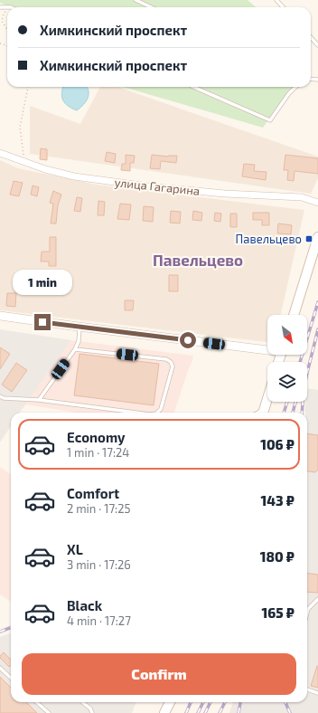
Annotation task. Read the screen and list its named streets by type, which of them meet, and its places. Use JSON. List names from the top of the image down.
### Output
{
  "streets": {
    "street": ["улица Гагарина"]
  },
  "districts": ["Павельцево"],
  "places": {
    "transit": ["Павельцево"]
  },
  "north": "bottom right",
  "page": {
    "banner": ["Химкинский проспект", "Химкинский проспект"],
    "bubble": "1 min",
    "list": [
      {
        "name": "Economy",
        "note": "1 min · 17:24",
        "value": "106 ₽"
      },
      {
        "name": "Comfort",
        "note": "2 min · 17:25",
        "value": "143 ₽"
      },
      {
        "name": "XL",
        "note": "3 min · 17:26",
        "value": "180 ₽"
      },
      {
        "name": "Black",
        "note": "4 min · 17:27",
        "value": "165 ₽"
      }
    ],
    "buttons": "Confirm"
  }
}
